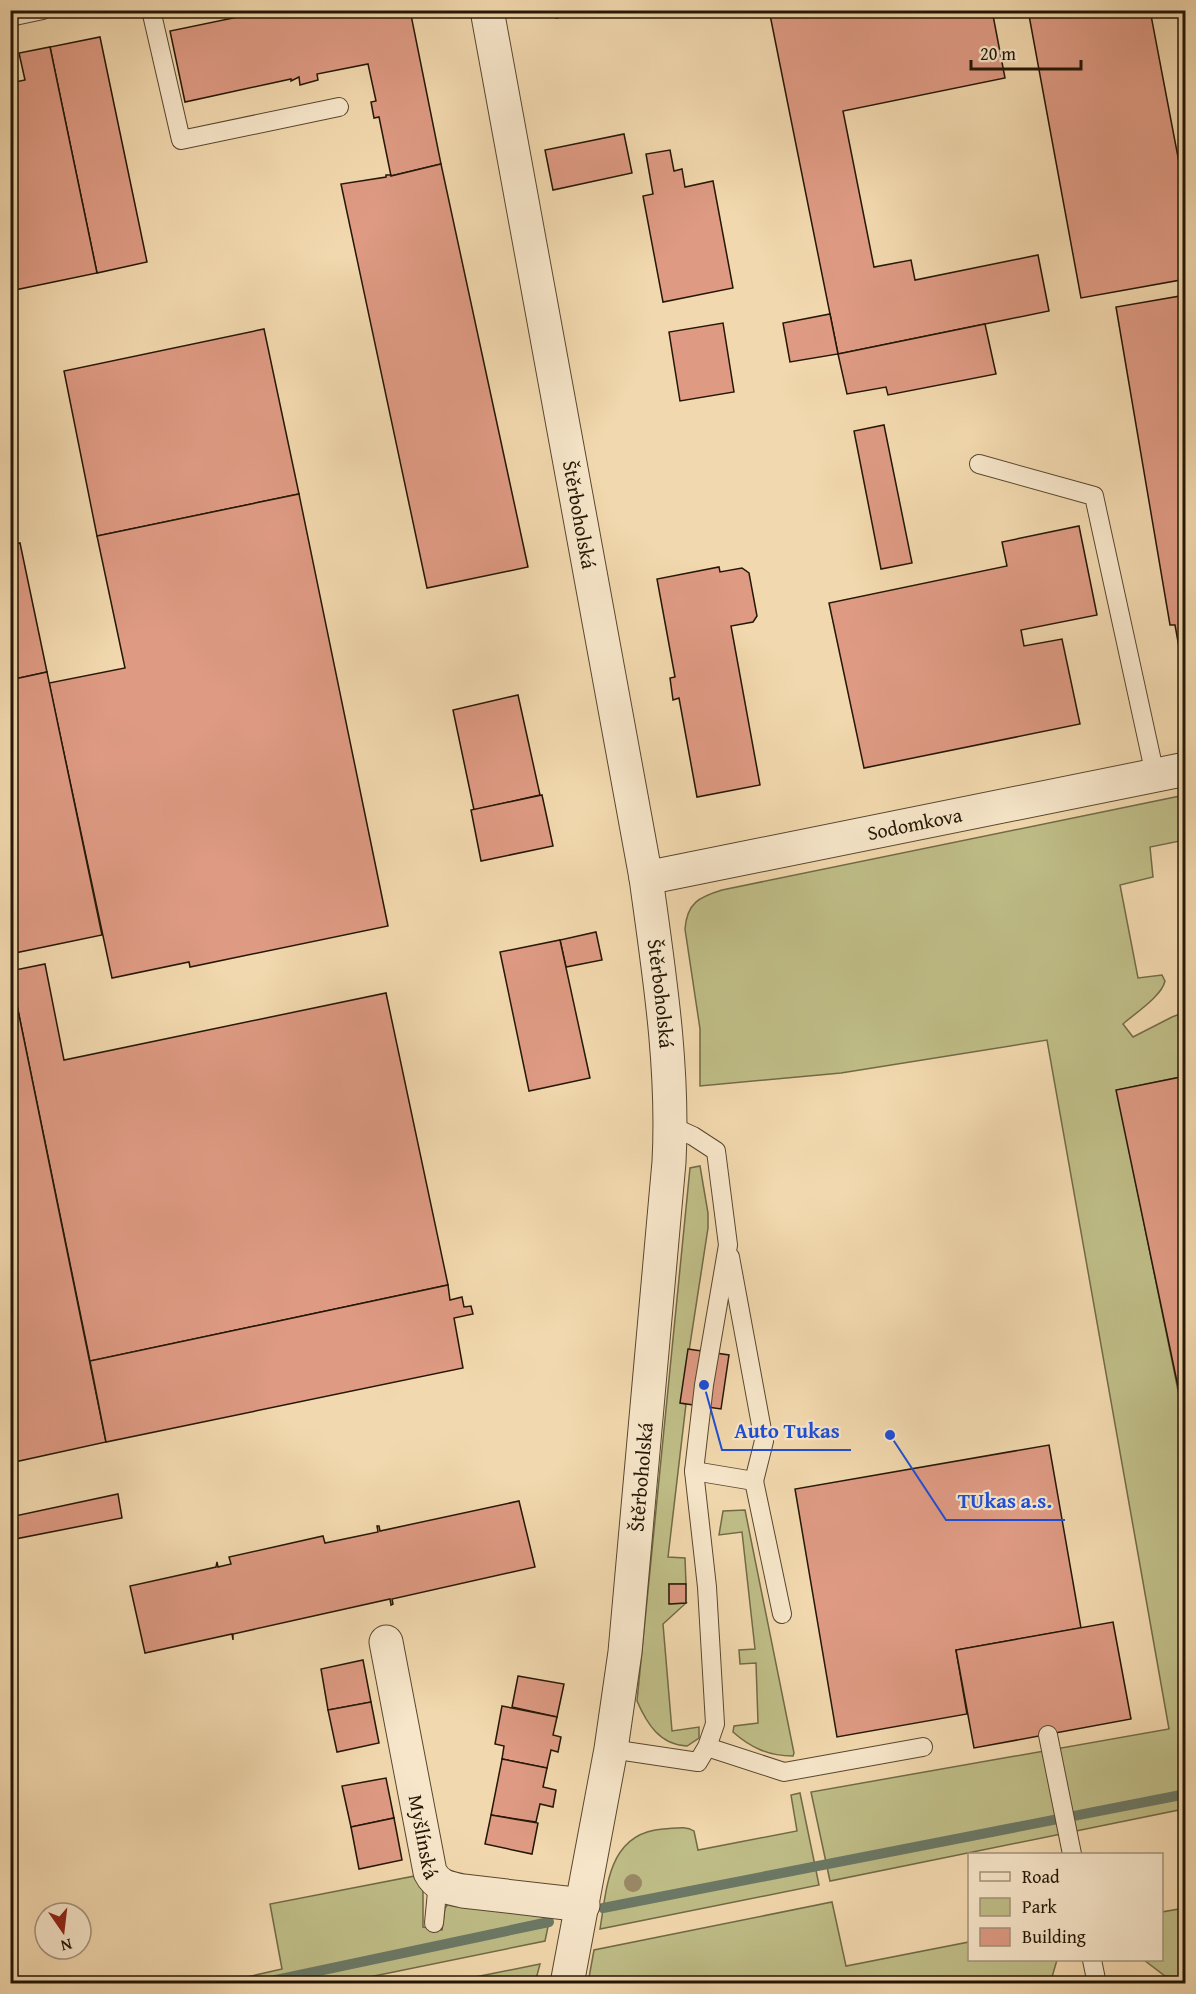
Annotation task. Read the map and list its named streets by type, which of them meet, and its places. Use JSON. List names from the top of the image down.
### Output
{
  "streets": {
    "street": ["Štěrboholská", "Sodomkova", "Myšlínská"]
  },
  "crossings": [
    ["Štěrboholská", "Sodomkova"],
    ["Štěrboholská", "Myšlínská"]
  ],
  "places": ["Auto Tukas", "TUkas a.s."],
  "legend": ["Road", "Park", "Building"],
  "scale_bar": "20 m",
  "north": "bottom"
}
